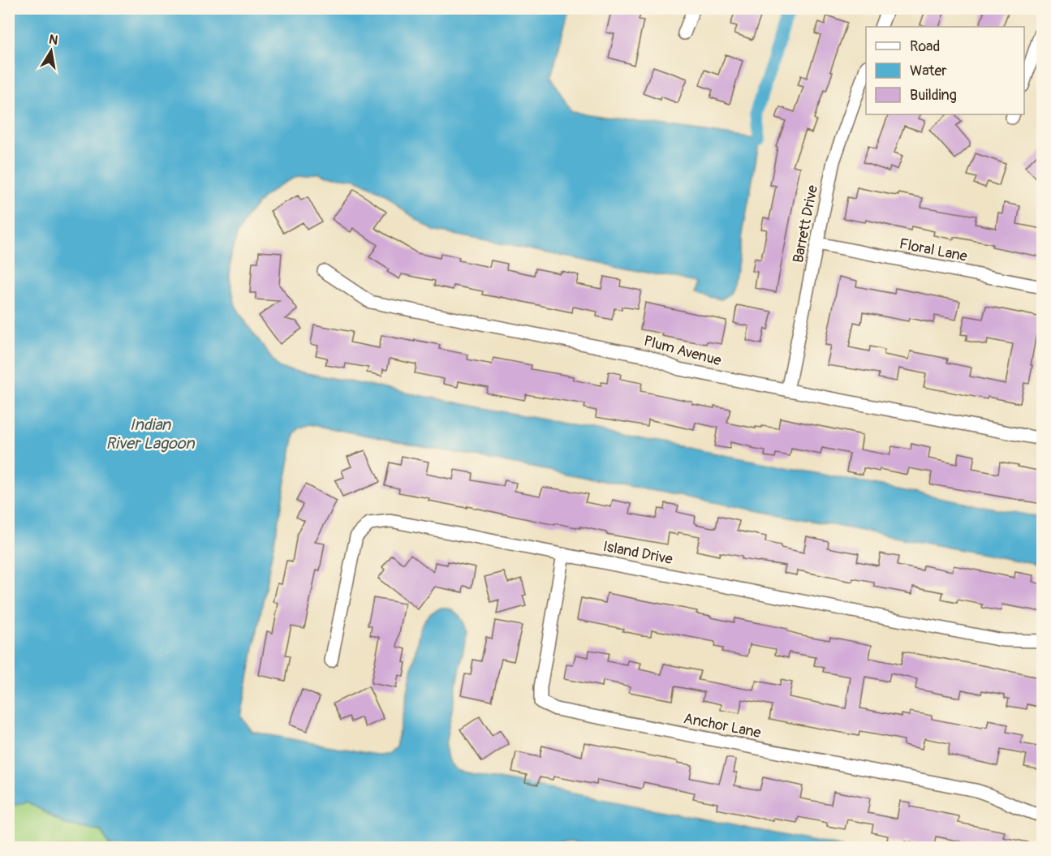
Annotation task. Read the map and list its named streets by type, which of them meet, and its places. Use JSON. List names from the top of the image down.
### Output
{
  "streets": {
    "street": [
      "Barrett Drive",
      "Floral Lane",
      "Plum Avenue",
      "Island Drive",
      "Anchor Lane"
    ]
  },
  "crossings": [
    ["Barrett Drive", "Floral Lane"],
    ["Barrett Drive", "Plum Avenue"],
    ["Island Drive", "Anchor Lane"]
  ],
  "water": ["Indian River Lagoon"],
  "legend": ["Road", "Water", "Building"],
  "north": "top"
}
